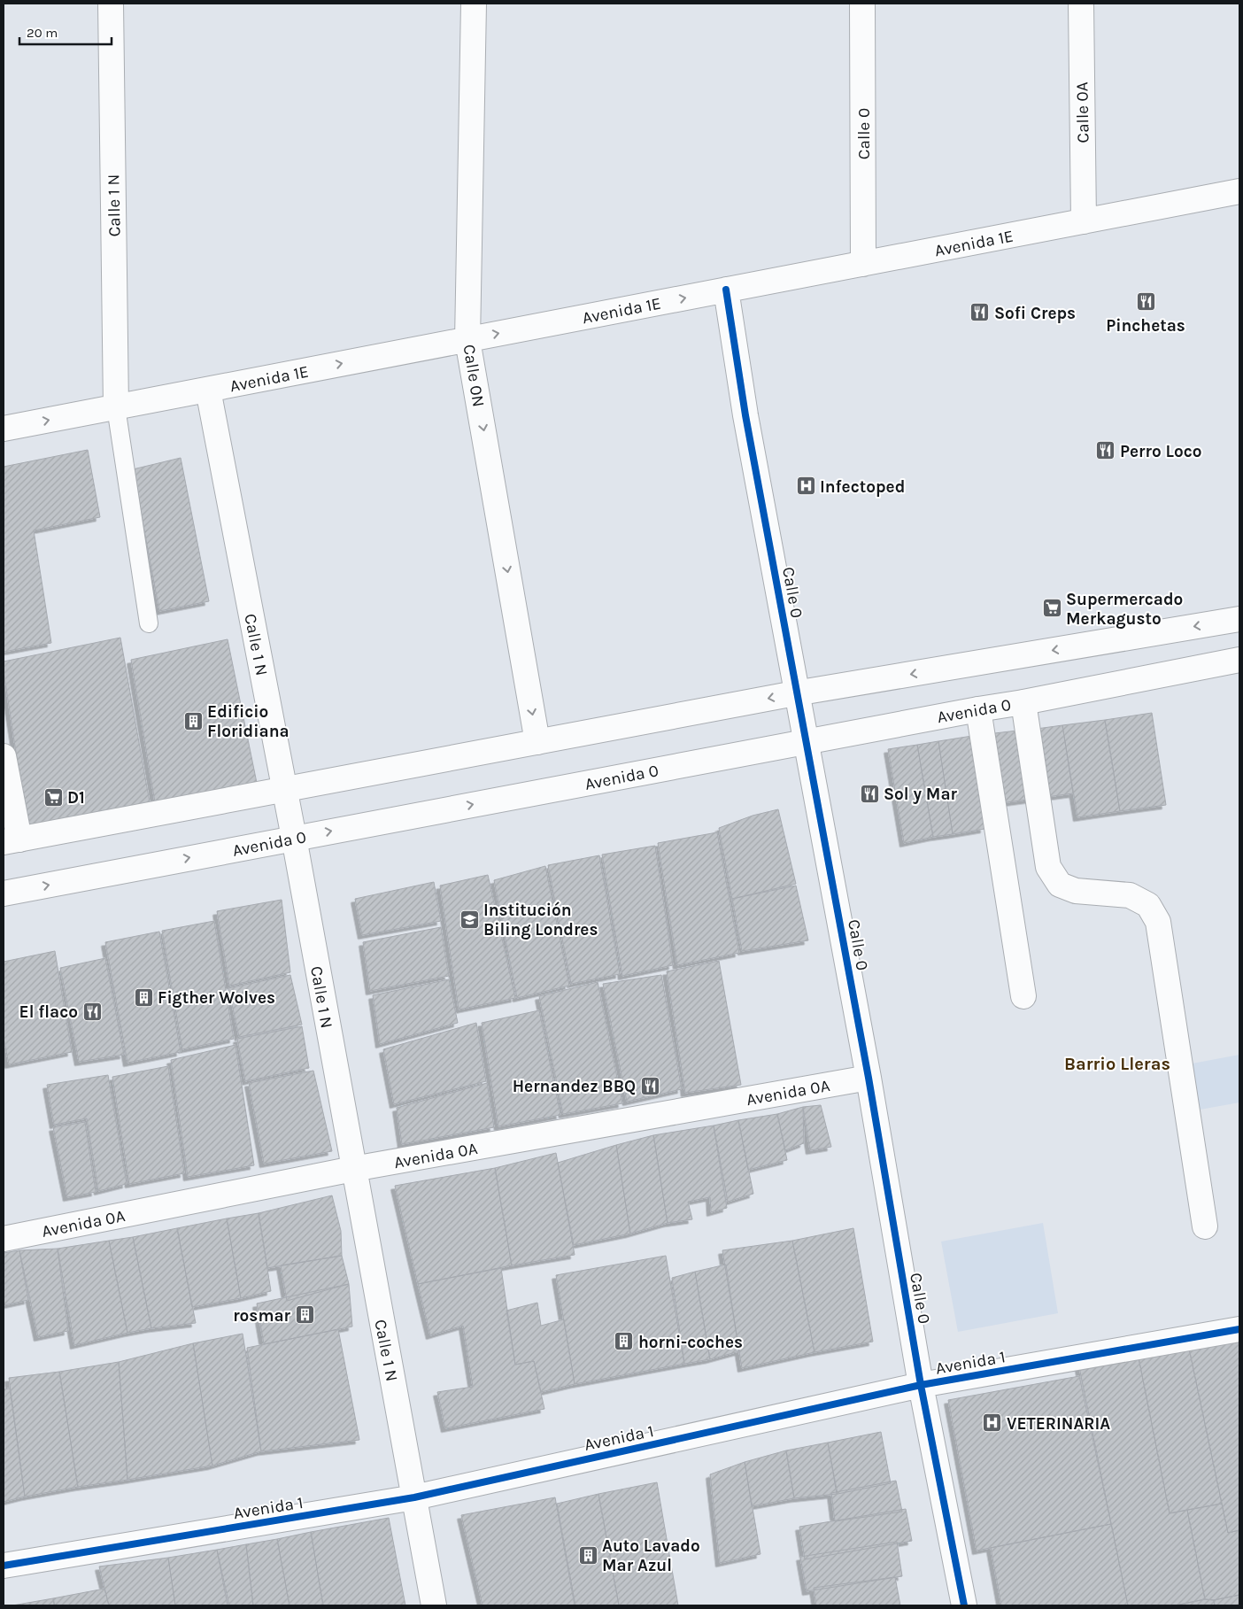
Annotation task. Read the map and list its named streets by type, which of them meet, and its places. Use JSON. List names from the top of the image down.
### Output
{
  "streets": {
    "street": [
      "Calle 0A",
      "Calle 0",
      "Calle 1 N",
      "Avenida 1E",
      "Calle 0N",
      "Avenida 0",
      "Avenida 0A",
      "Avenida 1"
    ]
  },
  "crossings": [
    ["Calle 0A", "Avenida 1E"],
    ["Calle 0", "Avenida 1E"],
    ["Calle 0", "Avenida 0"],
    ["Calle 0", "Avenida 0A"],
    ["Calle 0", "Avenida 1"],
    ["Calle 1 N", "Avenida 1E"],
    ["Calle 1 N", "Avenida 0"],
    ["Calle 1 N", "Avenida 0A"],
    ["Calle 1 N", "Avenida 1"],
    ["Avenida 1E", "Calle 0N"]
  ],
  "one_way": ["Avenida 1E", "Calle 0N"],
  "districts": ["Barrio Lleras"],
  "places": {
    "restaurant": [
      "Pinchetas",
      "Sofi Creps",
      "Perro Loco",
      "Sol y Mar",
      "El flaco",
      "Hernandez BBQ"
    ],
    "hospital": ["Infectoped", "VETERINARIA"],
    "supermarket": ["Supermercado Merkagusto", "D1"],
    "building": [
      "Edificio Floridiana",
      "Figther Wolves",
      "rosmar",
      "horni-coches",
      "Auto Lavado Mar Azul"
    ],
    "school or university": ["Institución Biling Londres"]
  },
  "scale_bar": "20 m"
}
